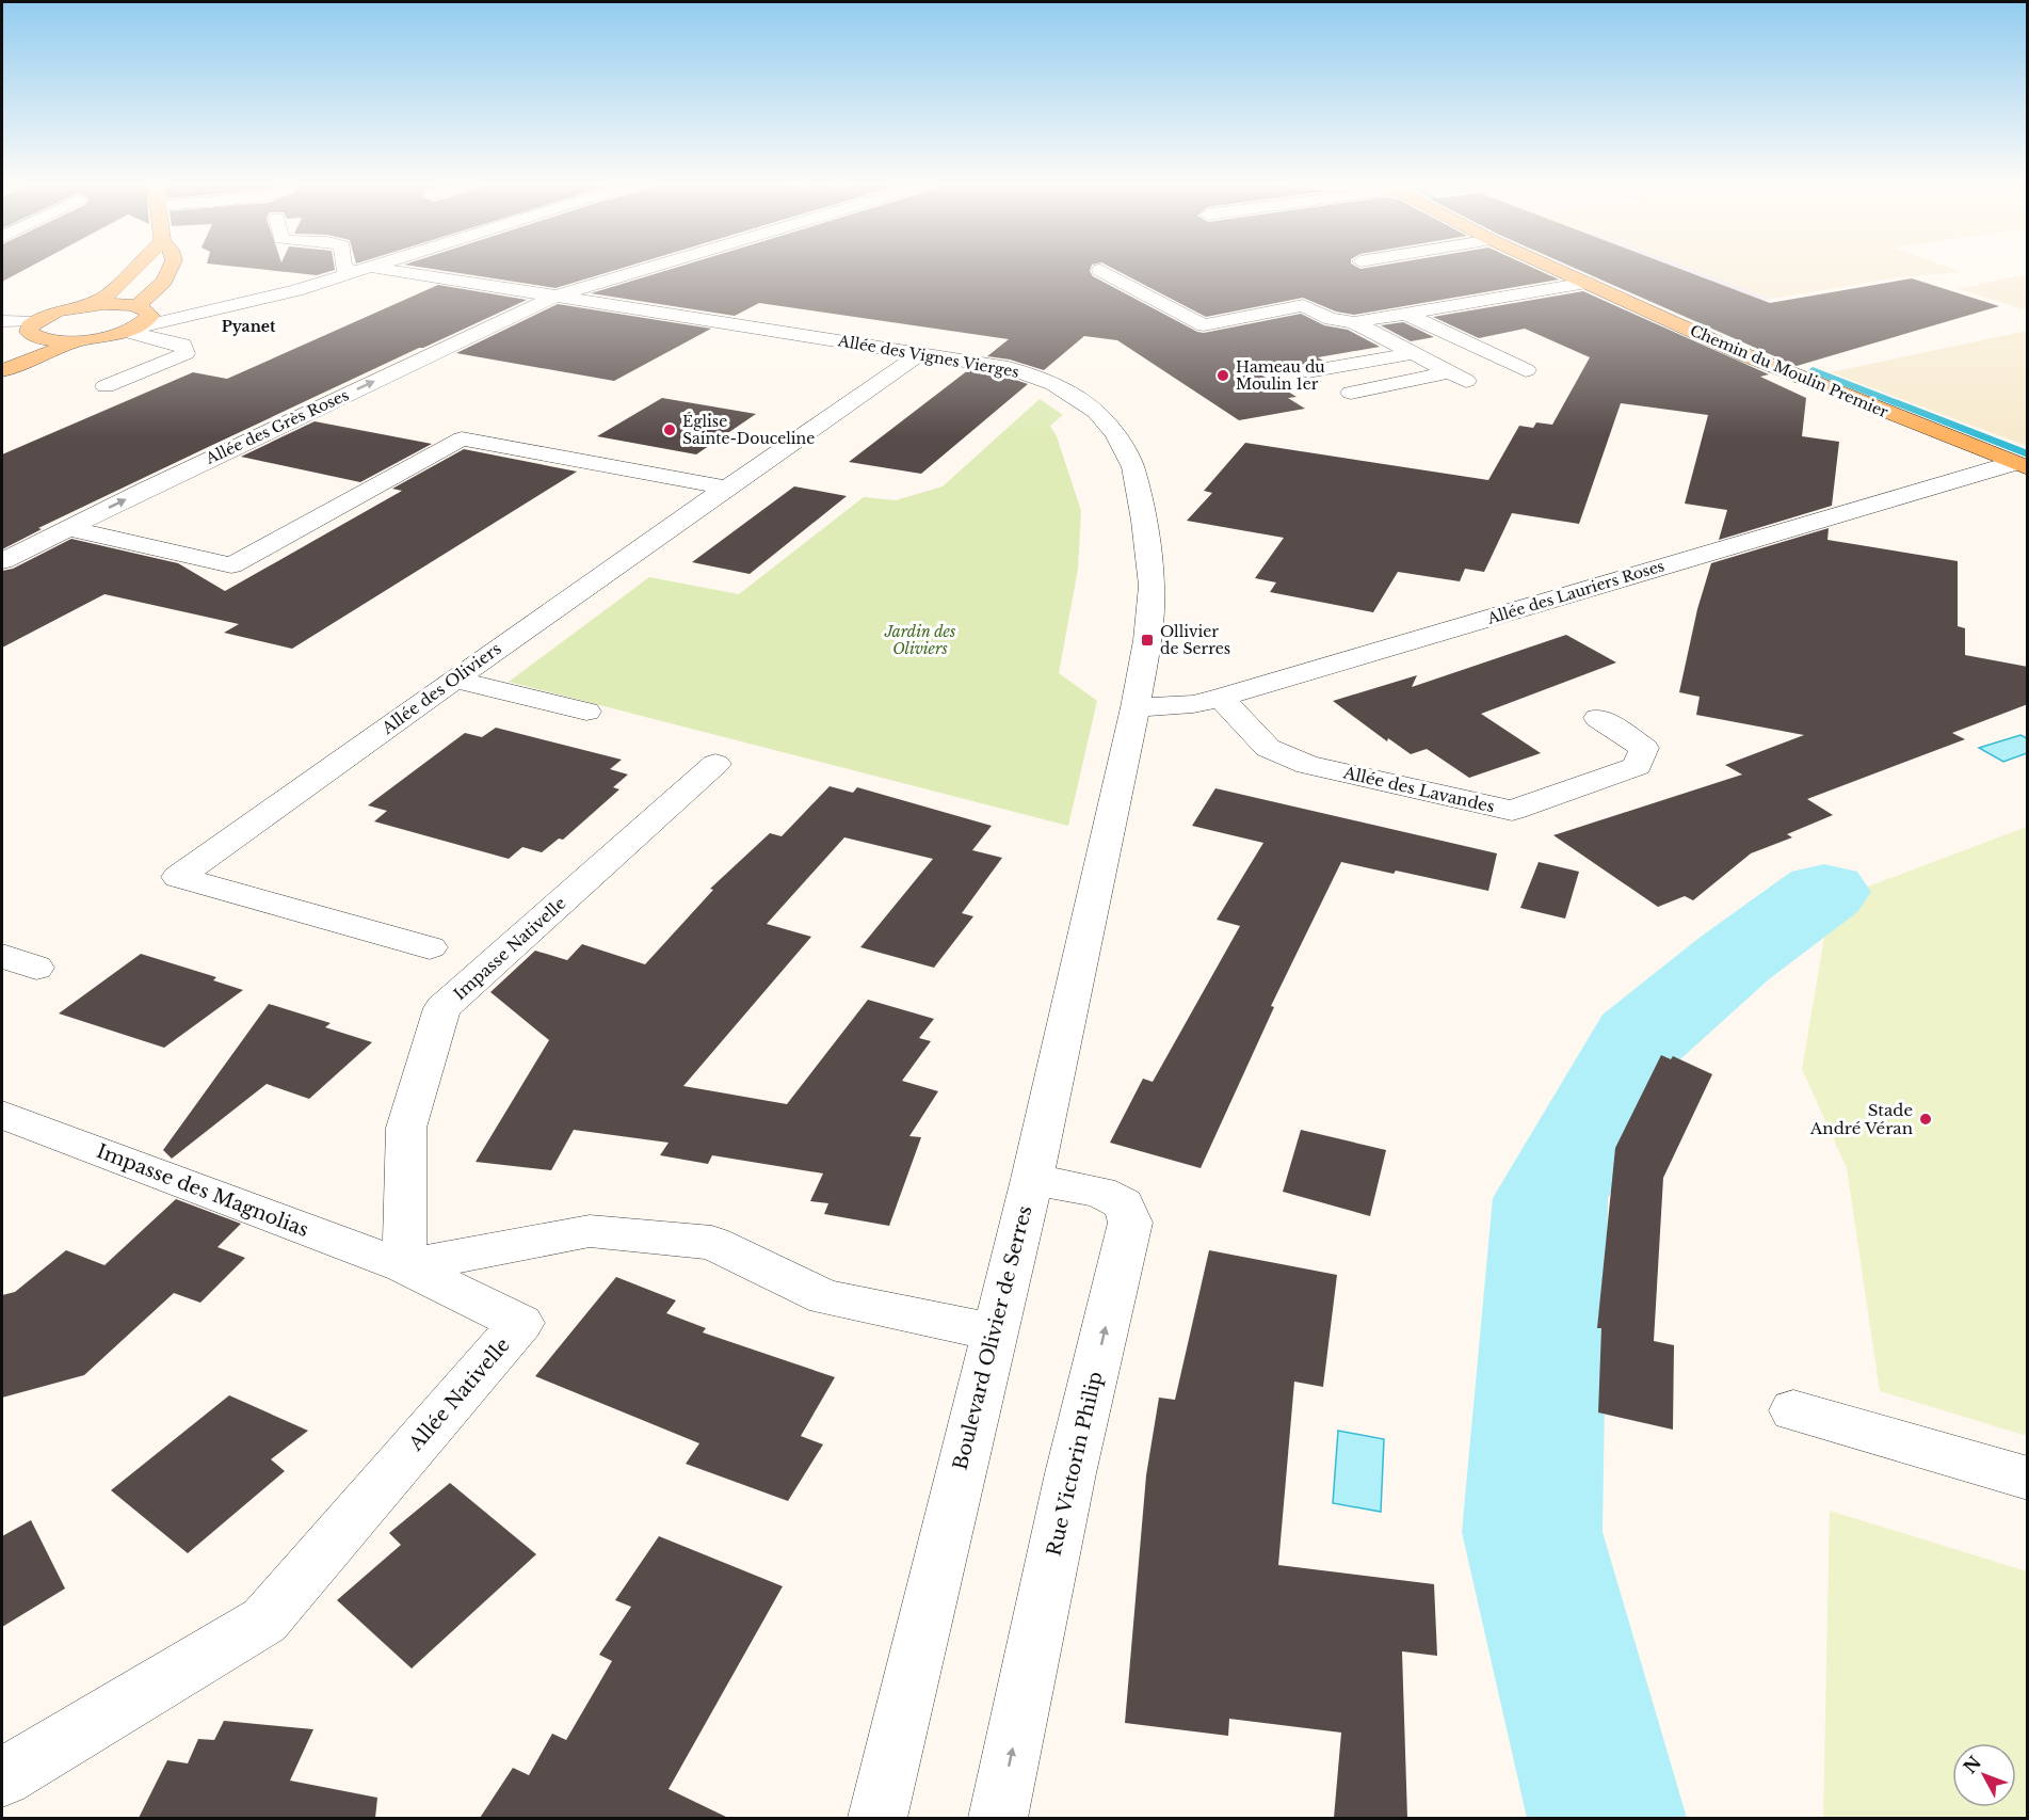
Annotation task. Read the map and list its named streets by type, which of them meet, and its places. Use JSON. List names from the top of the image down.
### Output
{
  "streets": {
    "main road": ["Chemin du Moulin Premier"],
    "street": [
      "Allée des Vignes Vierges",
      "Allée des Grès Roses",
      "Allée des Lauriers Roses",
      "Allée des Oliviers",
      "Allée des Lavandes",
      "Impasse Nativelle",
      "Impasse des Magnolias",
      "Boulevard Olivier de Serres",
      "Allée Nativelle",
      "Rue Victorin Philip"
    ]
  },
  "crossings": [
    ["Allée des Vignes Vierges", "Allée des Grès Roses"],
    ["Allée des Vignes Vierges", "Allée des Lauriers Roses"],
    ["Allée des Vignes Vierges", "Allée des Oliviers"],
    ["Allée des Vignes Vierges", "Boulevard Olivier de Serres"],
    ["Chemin du Moulin Premier", "Allée des Lauriers Roses"],
    ["Allée des Lauriers Roses", "Allée des Lavandes"],
    ["Impasse Nativelle", "Impasse des Magnolias"],
    ["Impasse Nativelle", "Allée Nativelle"],
    ["Impasse des Magnolias", "Allée Nativelle"],
    ["Boulevard Olivier de Serres", "Rue Victorin Philip"]
  ],
  "one_way": ["Rue Victorin Philip"],
  "districts": ["Pyanet"],
  "parks": ["Jardin des Oliviers"],
  "places": {
    "other": ["Hameau du Moulin 1er", "Église Sainte-Douceline", "Stade André Véran"],
    "transit": ["Ollivier de Serres"]
  },
  "north": "top left"
}
